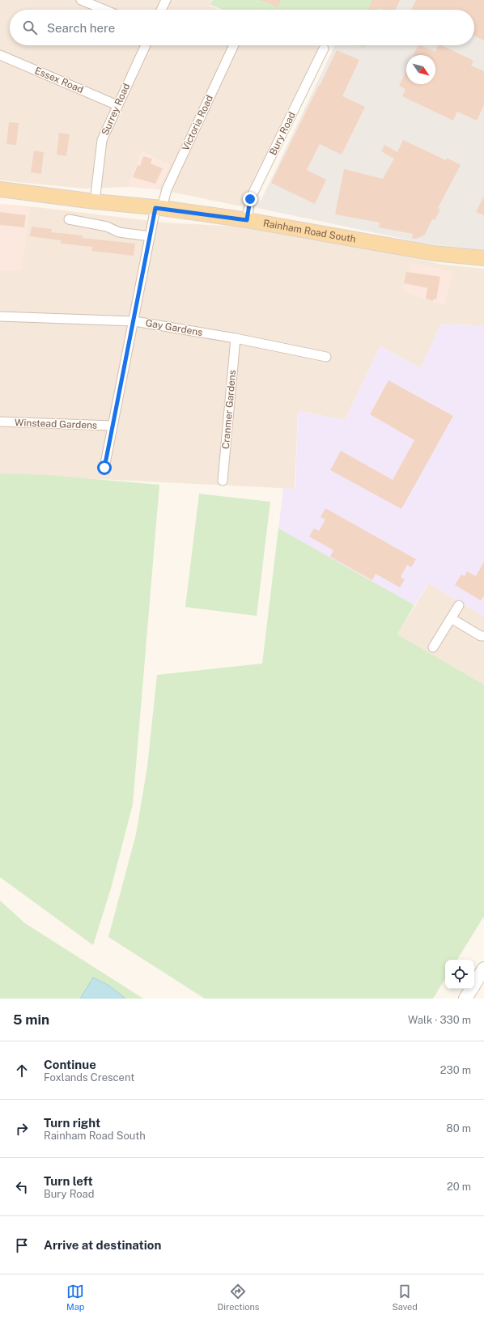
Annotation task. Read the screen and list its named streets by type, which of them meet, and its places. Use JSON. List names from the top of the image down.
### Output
{
  "streets": {
    "main road": ["Rainham Road South"],
    "street": [
      "Essex Road",
      "Surrey Road",
      "Victoria Road",
      "Bury Road",
      "Gay Gardens",
      "Cranmer Gardens",
      "Winstead Gardens"
    ]
  },
  "crossings": [
    ["Essex Road", "Surrey Road"],
    ["Surrey Road", "Rainham Road South"],
    ["Victoria Road", "Rainham Road South"],
    ["Victoria Road", "Gay Gardens"],
    ["Victoria Road", "Winstead Gardens"],
    ["Bury Road", "Rainham Road South"],
    ["Gay Gardens", "Cranmer Gardens"]
  ],
  "north": "bottom right",
  "page": {
    "search": "Search here",
    "heading": ["5 min", "Walk · 330 m"],
    "list": [
      ["Continue", "Foxlands Crescent", "230 m"],
      ["Turn right", "Rainham Road South", "80 m"],
      ["Turn left", "Bury Road", "20 m"],
      "Arrive at destination"
    ],
    "nav": ["Map", "Directions", "Saved"]
  }
}
